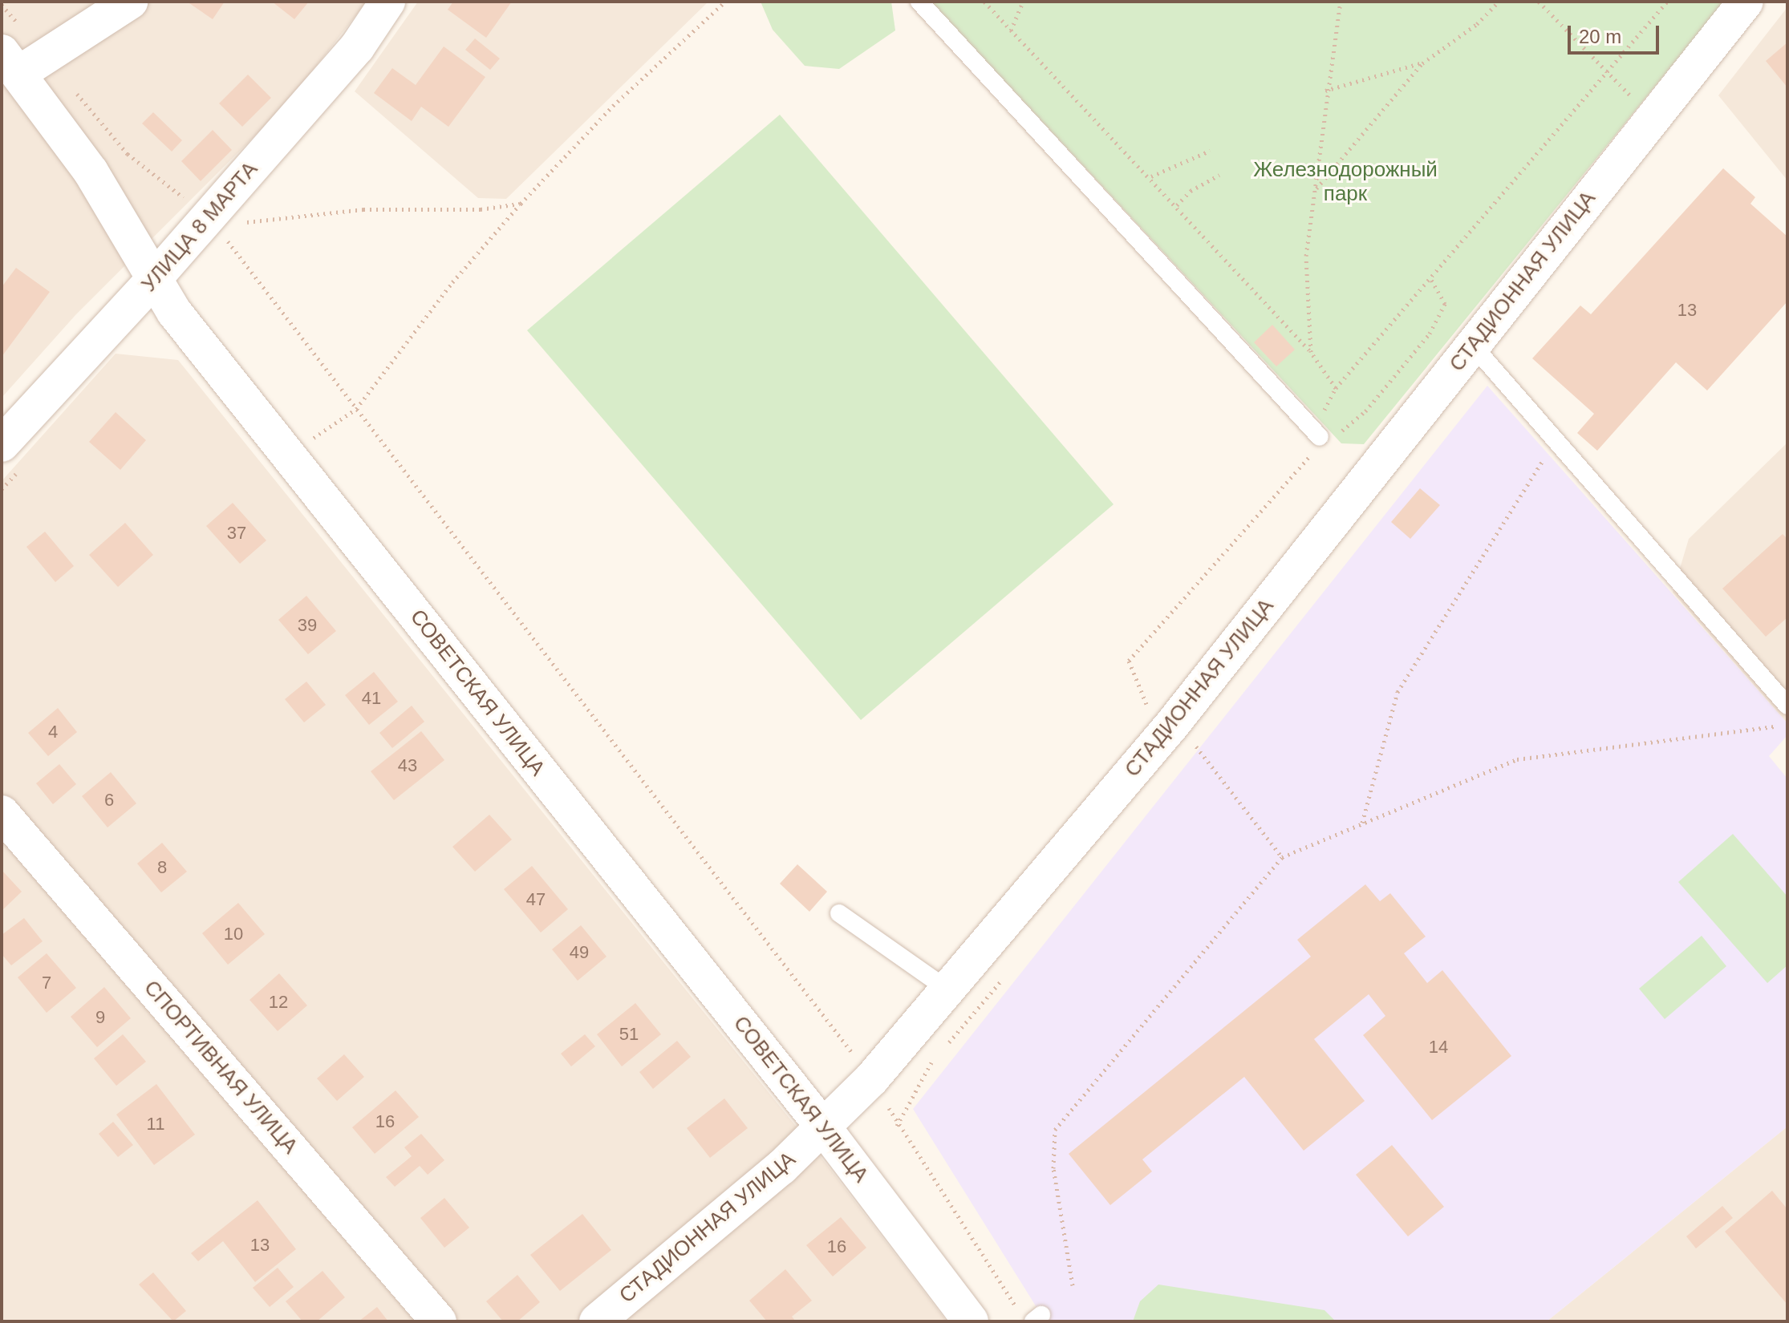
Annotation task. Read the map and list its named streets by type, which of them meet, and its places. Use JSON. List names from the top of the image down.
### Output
{
  "streets": {
    "street": [
      "УЛИЦА 8 МАРТА",
      "СТАДИОННАЯ УЛИЦА",
      "СОВЕТСКАЯ УЛИЦА",
      "СПОРТИВНАЯ УЛИЦА"
    ]
  },
  "crossings": [
    ["УЛИЦА 8 МАРТА", "СОВЕТСКАЯ УЛИЦА"],
    ["СТАДИОННАЯ УЛИЦА", "СОВЕТСКАЯ УЛИЦА"]
  ],
  "parks": ["Железнодорожный парк"],
  "house_numbers": [
    "13",
    "37",
    "39",
    "41",
    "4",
    "43",
    "6",
    "8",
    "47",
    "10",
    "49",
    "7",
    "12",
    "9",
    "51",
    "14",
    "16",
    "11",
    "13",
    "16"
  ],
  "scale_bar": "20 m"
}
